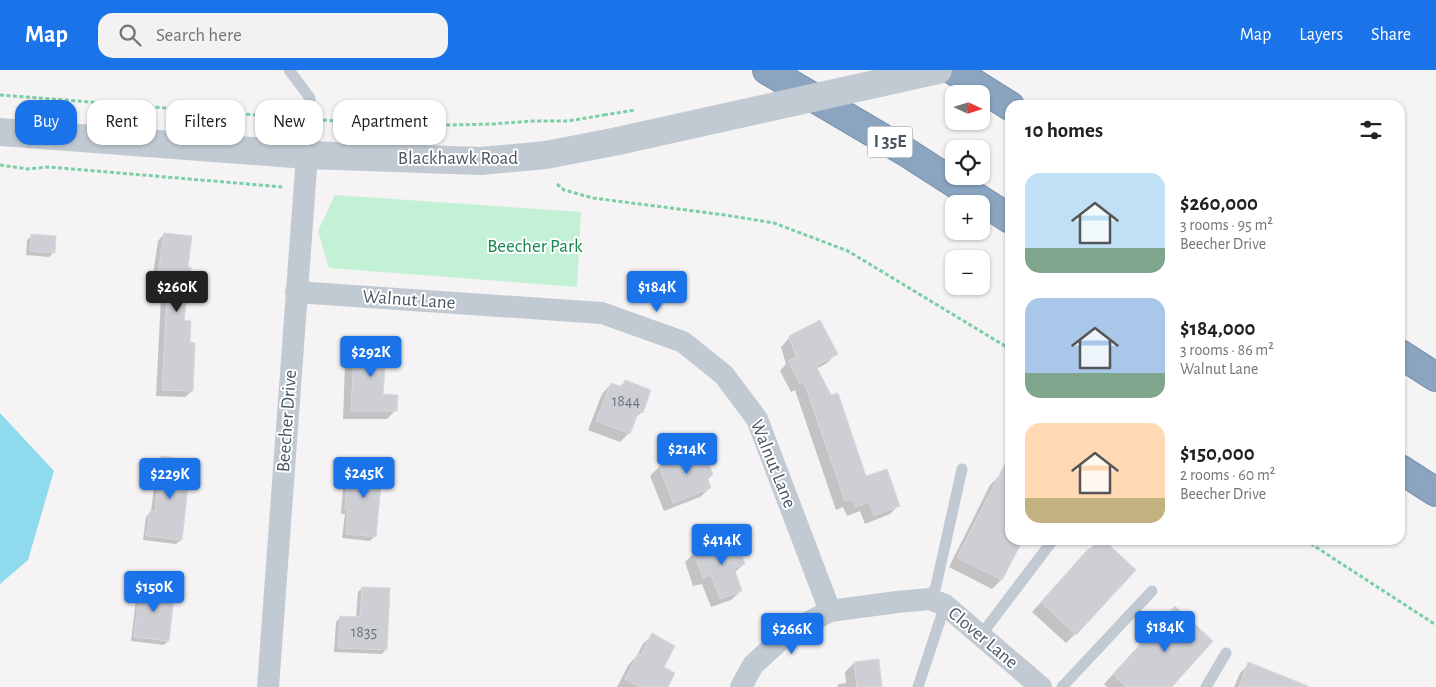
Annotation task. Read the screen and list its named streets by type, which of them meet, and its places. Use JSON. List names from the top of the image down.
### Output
{
  "streets": {
    "highway": ["I 35E"],
    "street": [
      "Blackhawk Road",
      "Walnut Lane",
      "Beecher Drive",
      "Clover Lane"
    ]
  },
  "crossings": [
    ["Blackhawk Road", "Beecher Drive"],
    ["Walnut Lane", "Beecher Drive"],
    ["Walnut Lane", "Clover Lane"]
  ],
  "parks": ["Beecher Park"],
  "house_numbers": ["1844", "1835"],
  "north": "right",
  "page": {
    "header": "Map",
    "search": "Search here",
    "nav": ["Map", "Layers", "Share"],
    "map_buttons": ["+", "−"],
    "chip": [
      "Buy",
      "Rent",
      "Filters",
      "New",
      "Apartment"
    ],
    "heading": "10 homes",
    "list": [
      {
        "name": "$260,000",
        "note": "3 rooms · 95 m² · Beecher Drive"
      },
      {
        "name": "$184,000",
        "note": "3 rooms · 86 m² · Walnut Lane"
      },
      {
        "name": "$150,000",
        "note": "2 rooms · 60 m² · Beecher Drive"
      }
    ],
    "price": [
      "$260K",
      "$184K",
      "$292K",
      "$214K",
      "$245K",
      "$229K",
      "$414K",
      "$150K",
      "$184K",
      "$266K"
    ]
  }
}
